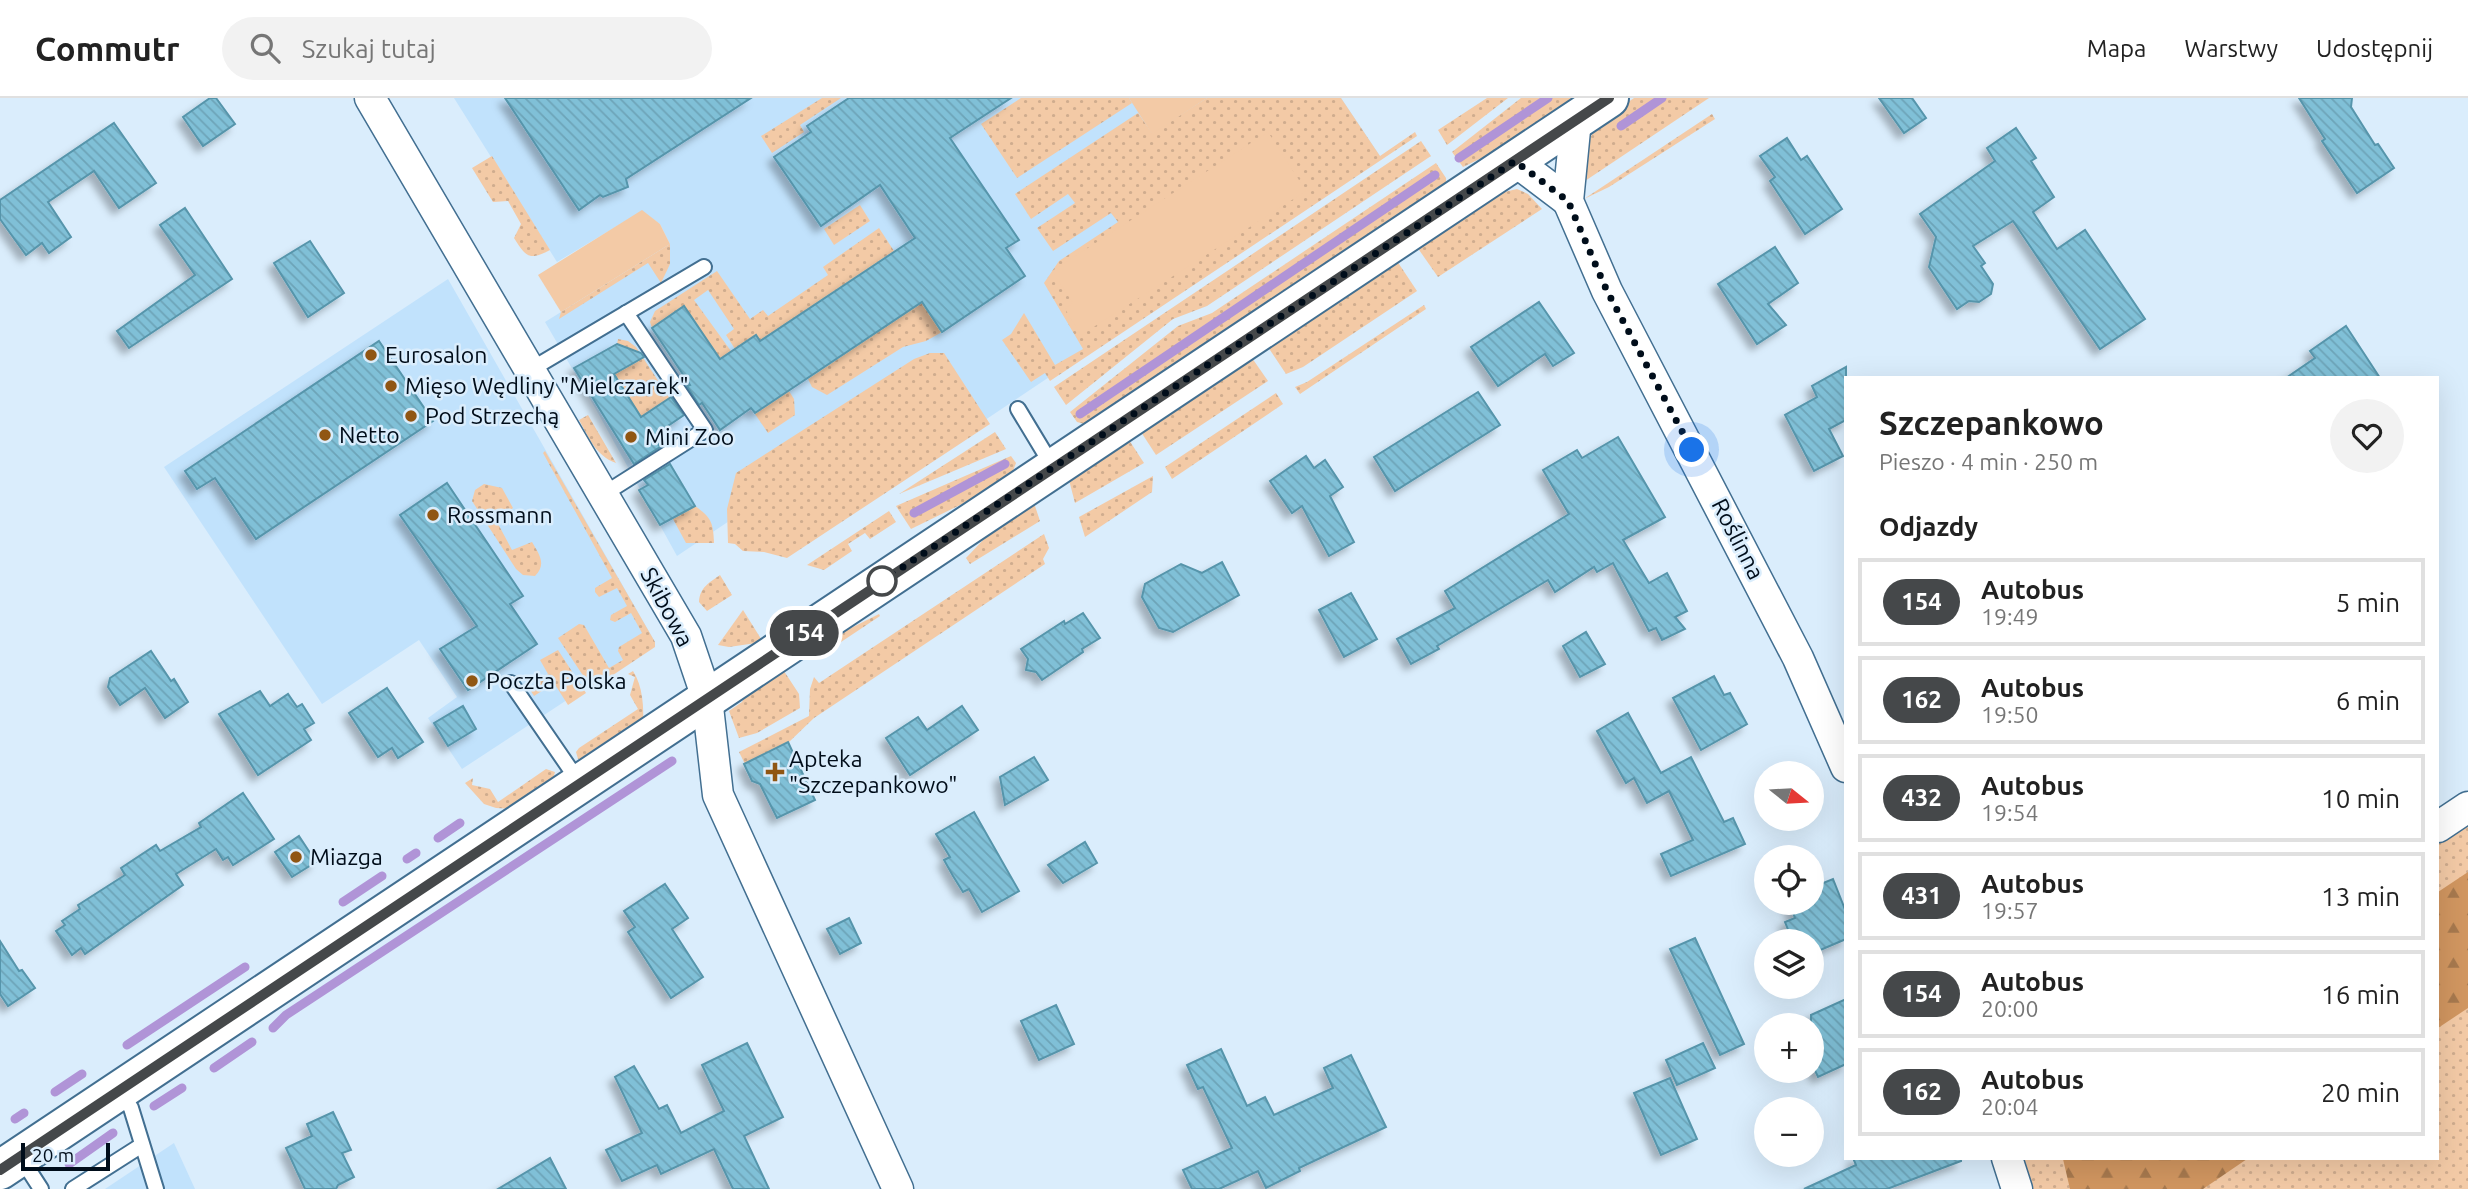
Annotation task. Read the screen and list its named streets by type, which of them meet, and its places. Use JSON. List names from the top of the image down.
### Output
{
  "streets": {
    "street": ["Roślinna", "Skibowa"]
  },
  "places": {
    "other": [
      "Eurosalon",
      "Mięso Wędliny \"Mielczarek\"",
      "Pod Strzechą",
      "Netto",
      "Mini Zoo",
      "Rossmann",
      "Poczta Polska",
      "Miazga"
    ],
    "health": ["Apteka \"Szczepankowo\""]
  },
  "lines": ["bus line 154"],
  "scale_bar": "20 m",
  "north": "right",
  "page": {
    "header": "Commutr",
    "search": "Szukaj tutaj",
    "nav": ["Mapa", "Warstwy", "Udostępnij"],
    "on_map": "154",
    "heading": [
      ["Szczepankowo", "Pieszo · 4 min · 250 m"],
      "Odjazdy"
    ],
    "list": [
      {
        "mark": "154",
        "name": "Autobus",
        "note": "19:49",
        "value": "5 min"
      },
      {
        "mark": "162",
        "name": "Autobus",
        "note": "19:50",
        "value": "6 min"
      },
      {
        "mark": "432",
        "name": "Autobus",
        "note": "19:54",
        "value": "10 min"
      },
      {
        "mark": "431",
        "name": "Autobus",
        "note": "19:57",
        "value": "13 min"
      },
      {
        "mark": "154",
        "name": "Autobus",
        "note": "20:00",
        "value": "16 min"
      },
      {
        "mark": "162",
        "name": "Autobus",
        "note": "20:04",
        "value": "20 min"
      }
    ],
    "map_buttons": ["+", "−"],
    "scale": "20 m"
  }
}
